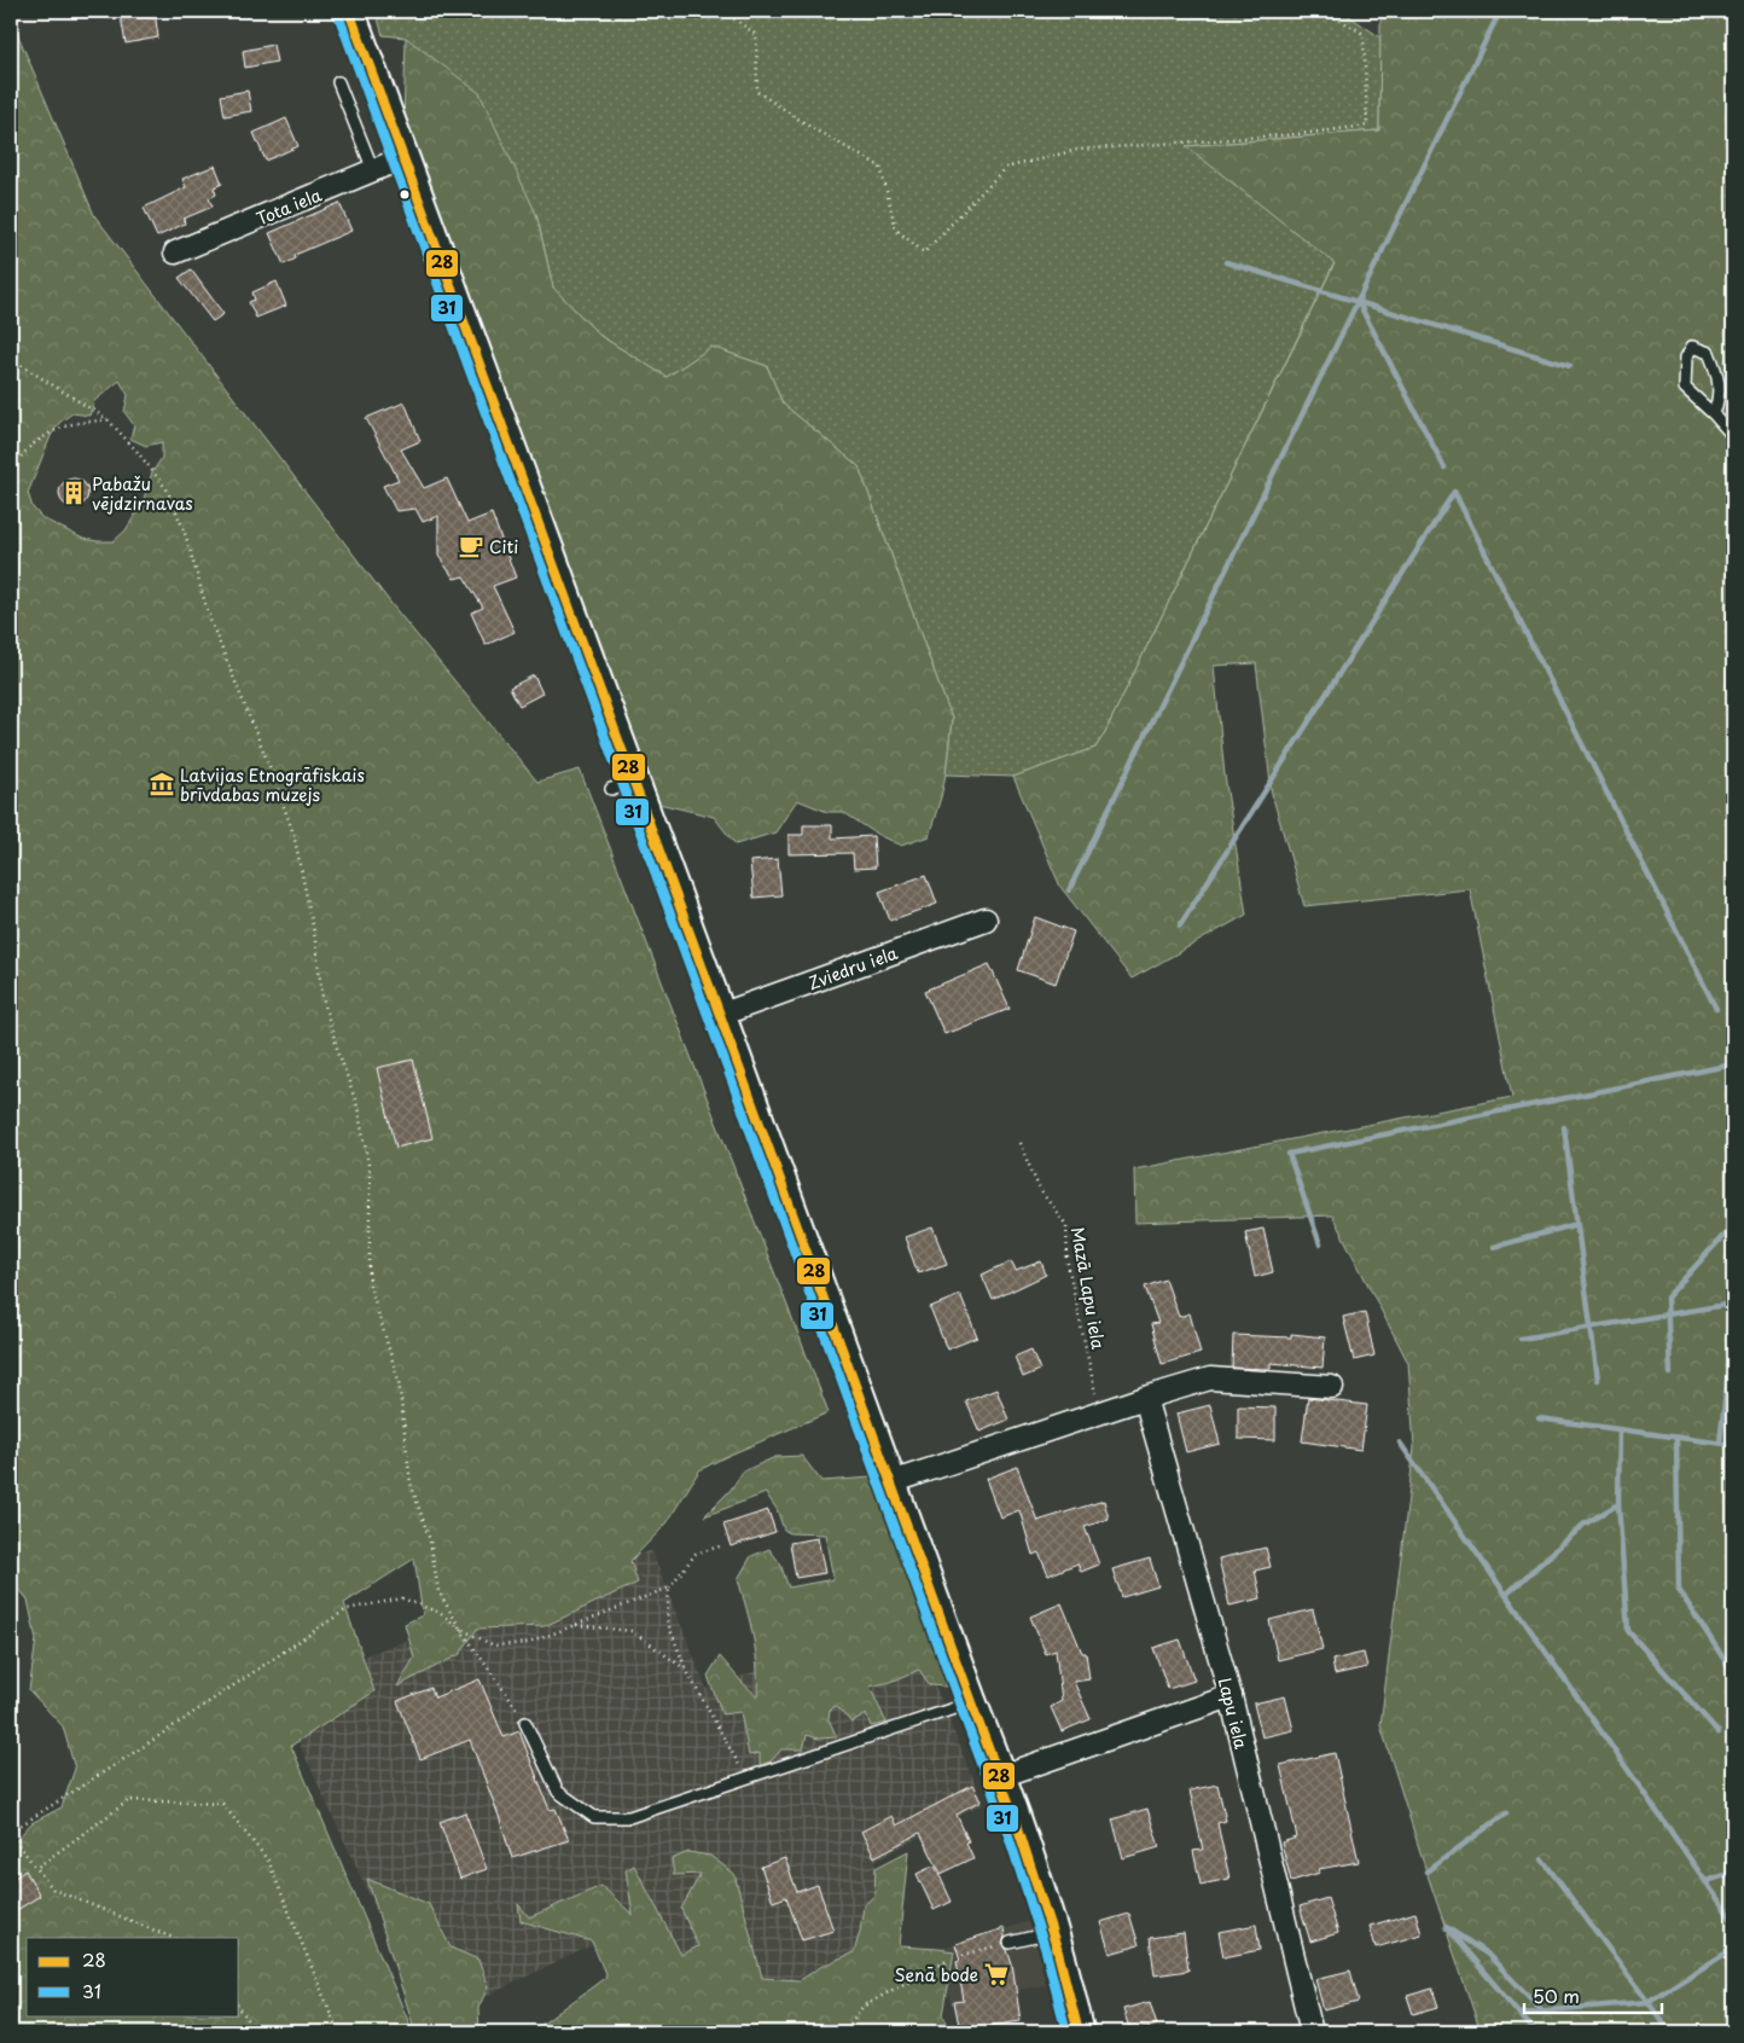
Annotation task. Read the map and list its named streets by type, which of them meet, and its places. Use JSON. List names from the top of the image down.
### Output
{
  "streets": {
    "street": ["Tota iela", "Zviedru iela", "Lapu iela"],
    "path": ["Mazā Lapu iela"]
  },
  "places": {
    "building": ["Pabažu vējdzirnavas"],
    "cafe": ["Citi"],
    "museum": ["Latvijas Etnogrāfiskais brīvdabas muzejs"],
    "supermarket": ["Senā bode"]
  },
  "lines": ["transit line 28", "transit line 31"],
  "legend": ["28", "31"],
  "scale_bar": "50 m"
}
